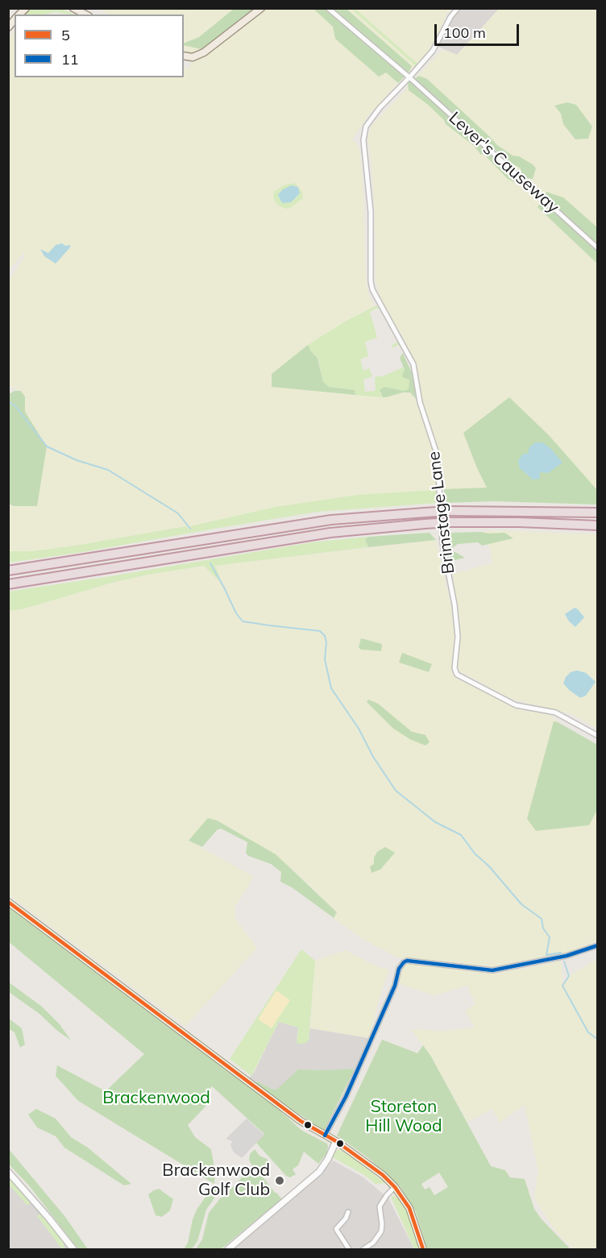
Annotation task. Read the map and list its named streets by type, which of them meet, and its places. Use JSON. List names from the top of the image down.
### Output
{
  "streets": {
    "street": ["Lever's Causeway", "Brimstage Lane"]
  },
  "crossings": [
    ["Lever's Causeway", "Brimstage Lane"]
  ],
  "parks": ["Brackenwood", "Storeton Hill Wood"],
  "places": ["Brackenwood Golf Club"],
  "lines": ["transit line 5", "transit line 11"],
  "legend": ["5", "11"],
  "scale_bar": "100 m"
}
